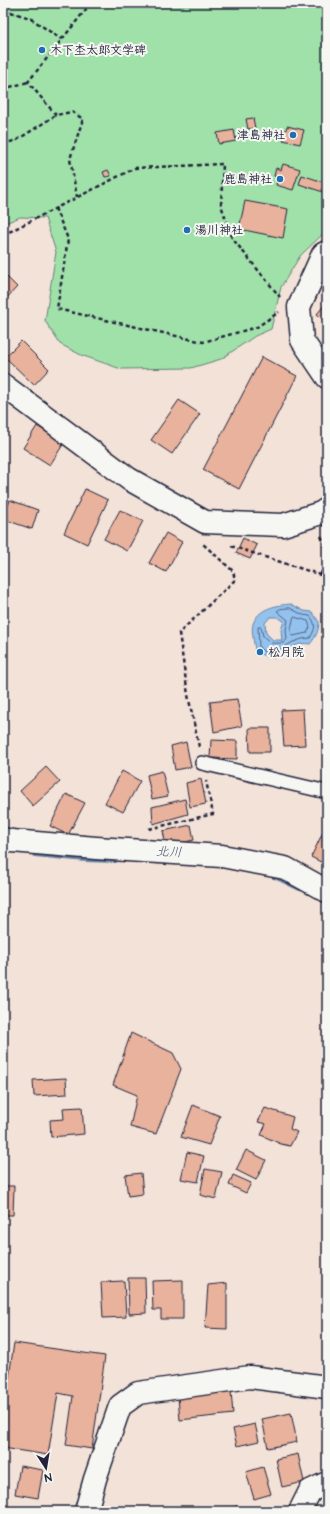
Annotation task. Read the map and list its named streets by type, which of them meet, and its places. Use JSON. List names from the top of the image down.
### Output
{
  "water": ["北川"],
  "places": [
    "木下杢太郎文学碑",
    "津島神社",
    "鹿島神社",
    "湯川神社",
    "松月院"
  ],
  "north": "bottom"
}
